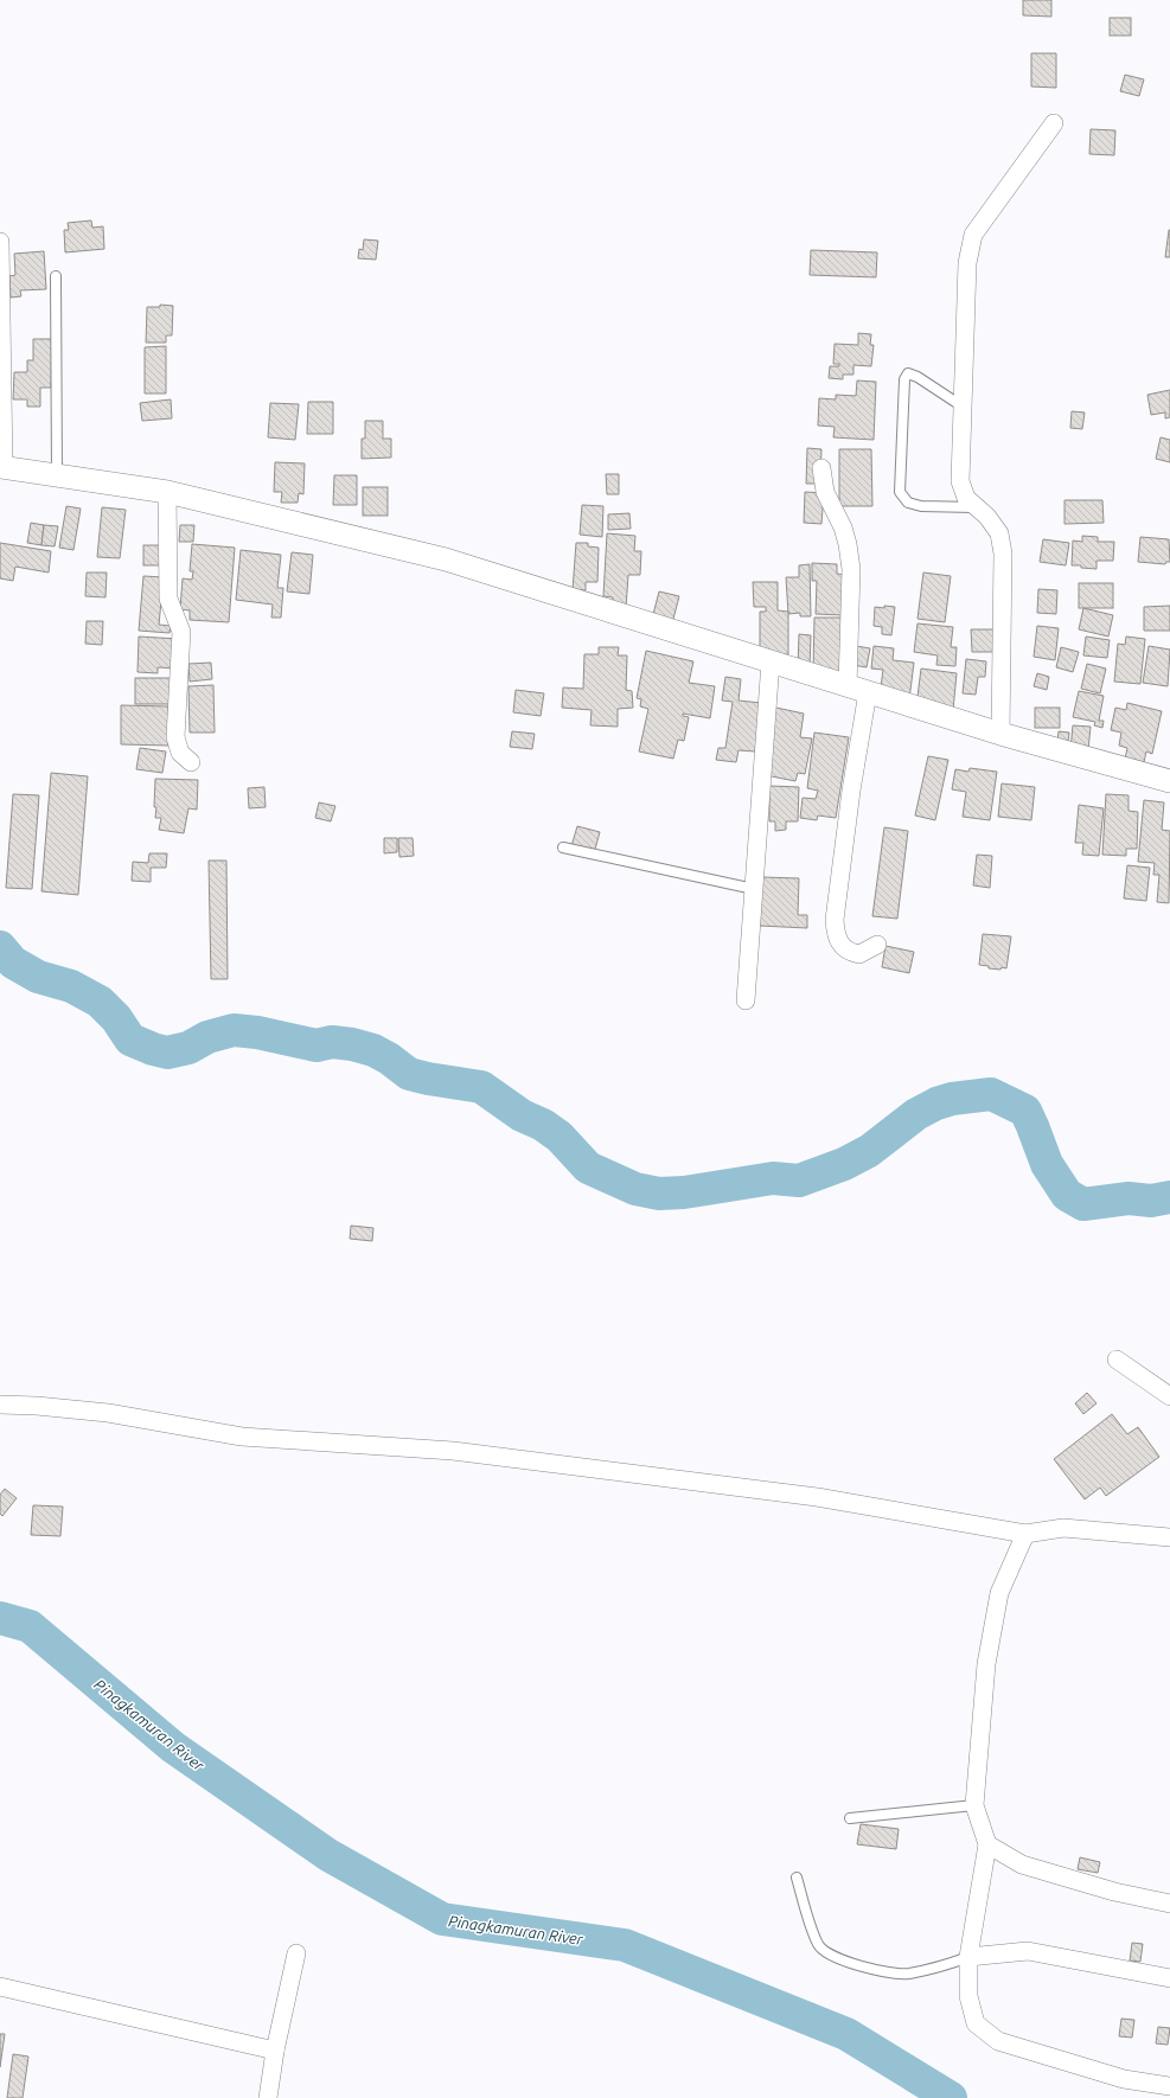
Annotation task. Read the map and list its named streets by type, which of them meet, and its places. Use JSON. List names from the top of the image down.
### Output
{
  "water": ["Pinagkamuran River"]
}
